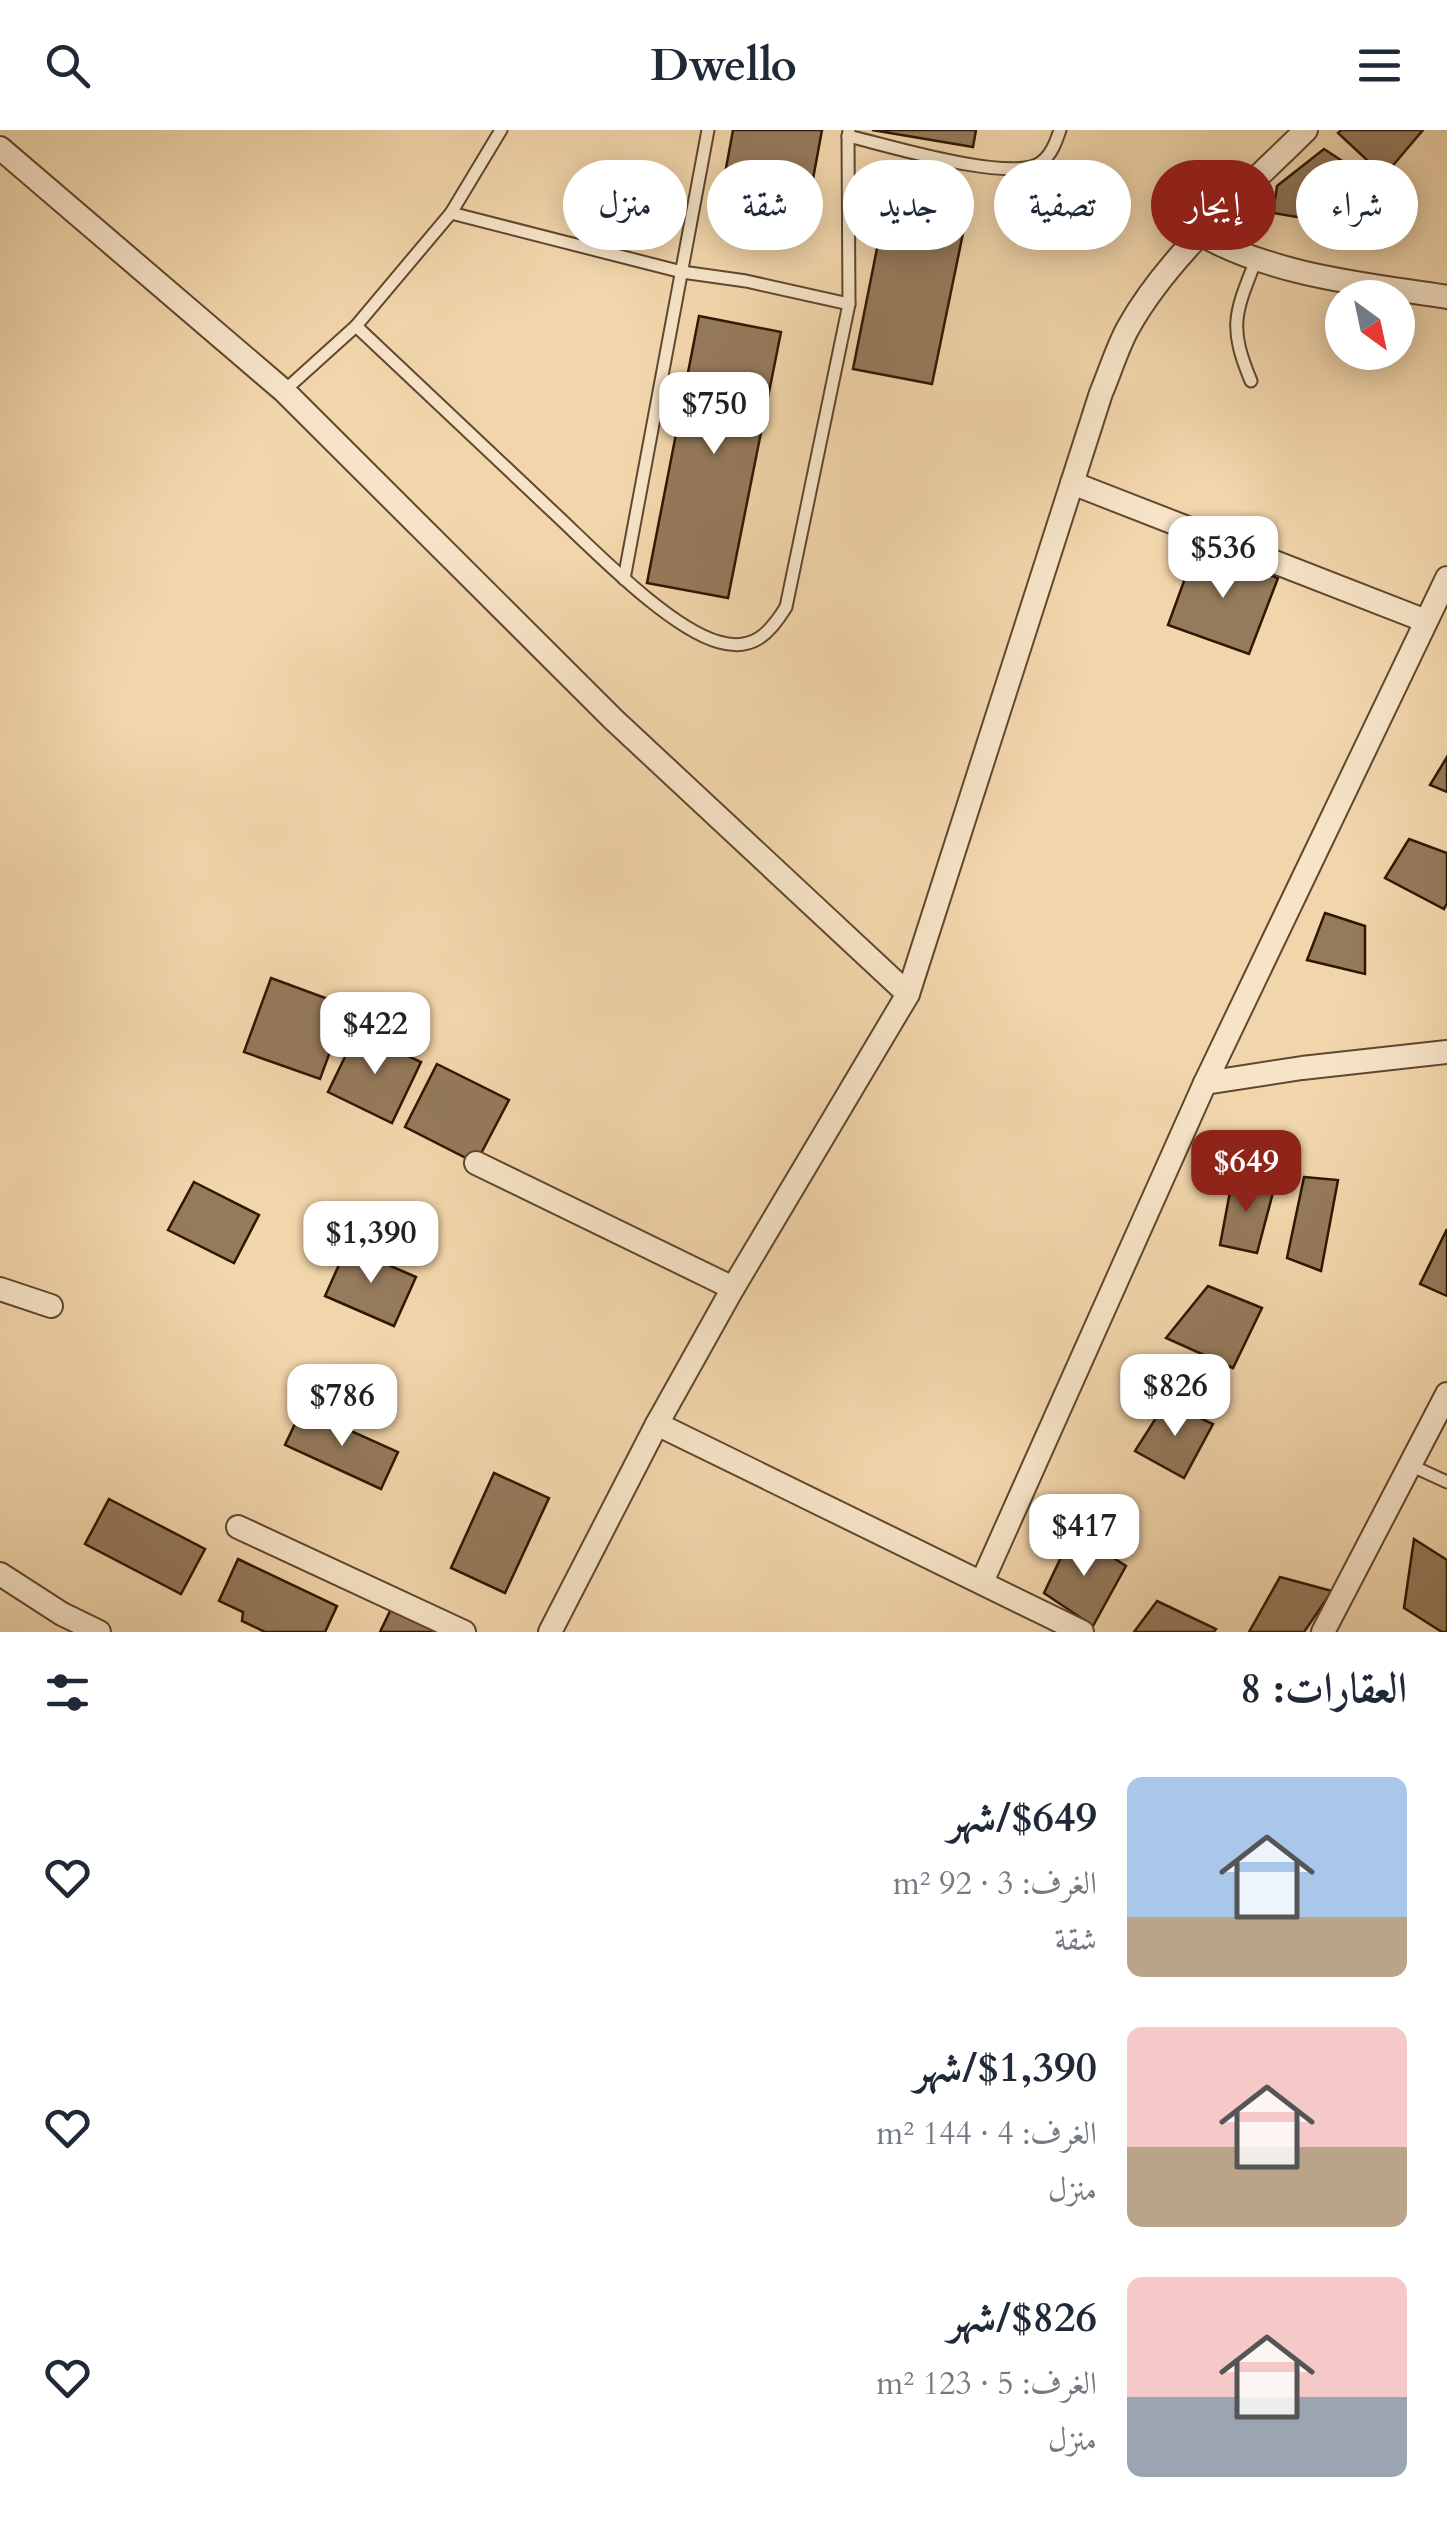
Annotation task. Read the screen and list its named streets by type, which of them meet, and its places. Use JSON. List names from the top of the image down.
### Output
{
  "north": "bottom right",
  "page": {
    "header": "Dwello",
    "chip": [
      "شراء",
      "إيجار",
      "تصفية",
      "جديد",
      "شقة",
      "منزل"
    ],
    "price": [
      "$750",
      "$536",
      "$422",
      "$649",
      "$1,390",
      "$826",
      "$786",
      "$417"
    ],
    "heading": "العقارات: 8",
    "list": [
      {
        "name": "$649/شهر",
        "note": "الغرف: 3 · 92 m² · شقة"
      },
      {
        "name": "$1,390/شهر",
        "note": "الغرف: 4 · 144 m² · منزل"
      },
      {
        "name": "$826/شهر",
        "note": "الغرف: 5 · 123 m² · منزل"
      }
    ]
  }
}
